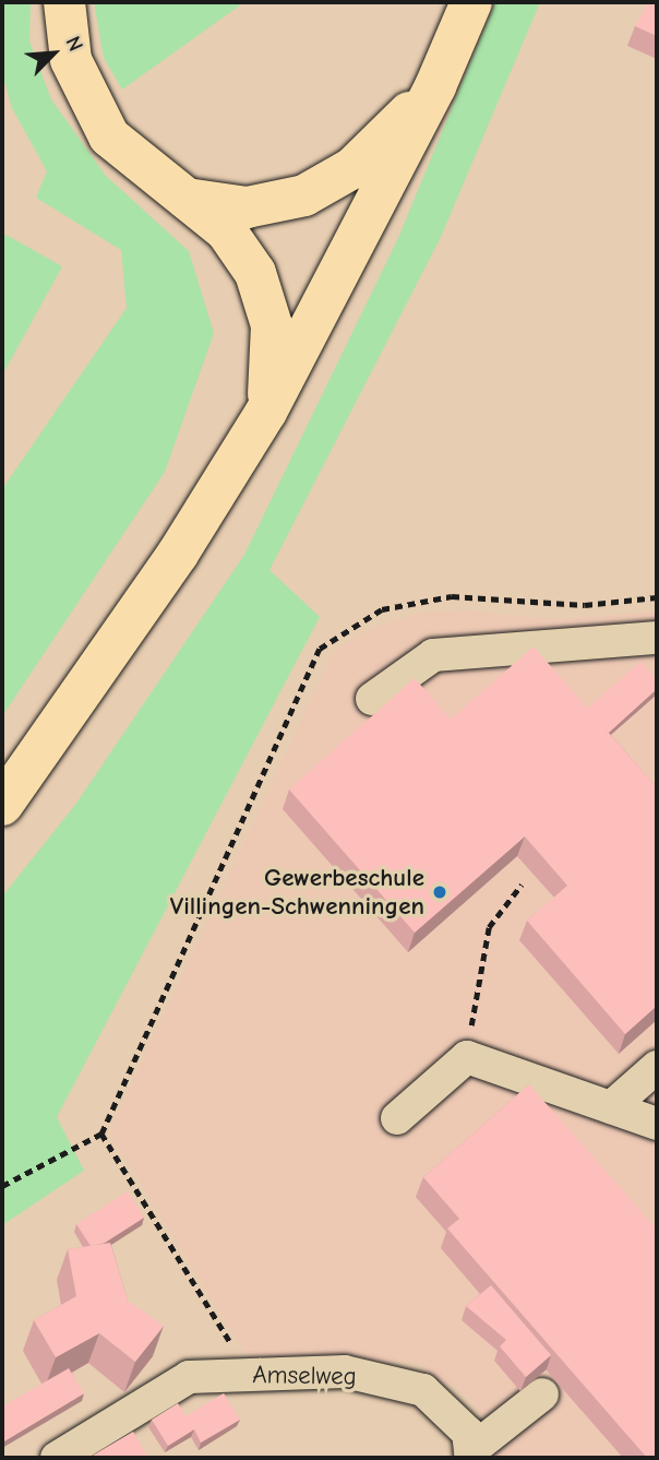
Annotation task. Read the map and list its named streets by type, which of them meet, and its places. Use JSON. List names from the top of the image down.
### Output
{
  "streets": {
    "street": ["Amselweg"]
  },
  "places": ["Gewerbeschule Villingen-Schwenningen"],
  "north": "top right"
}
